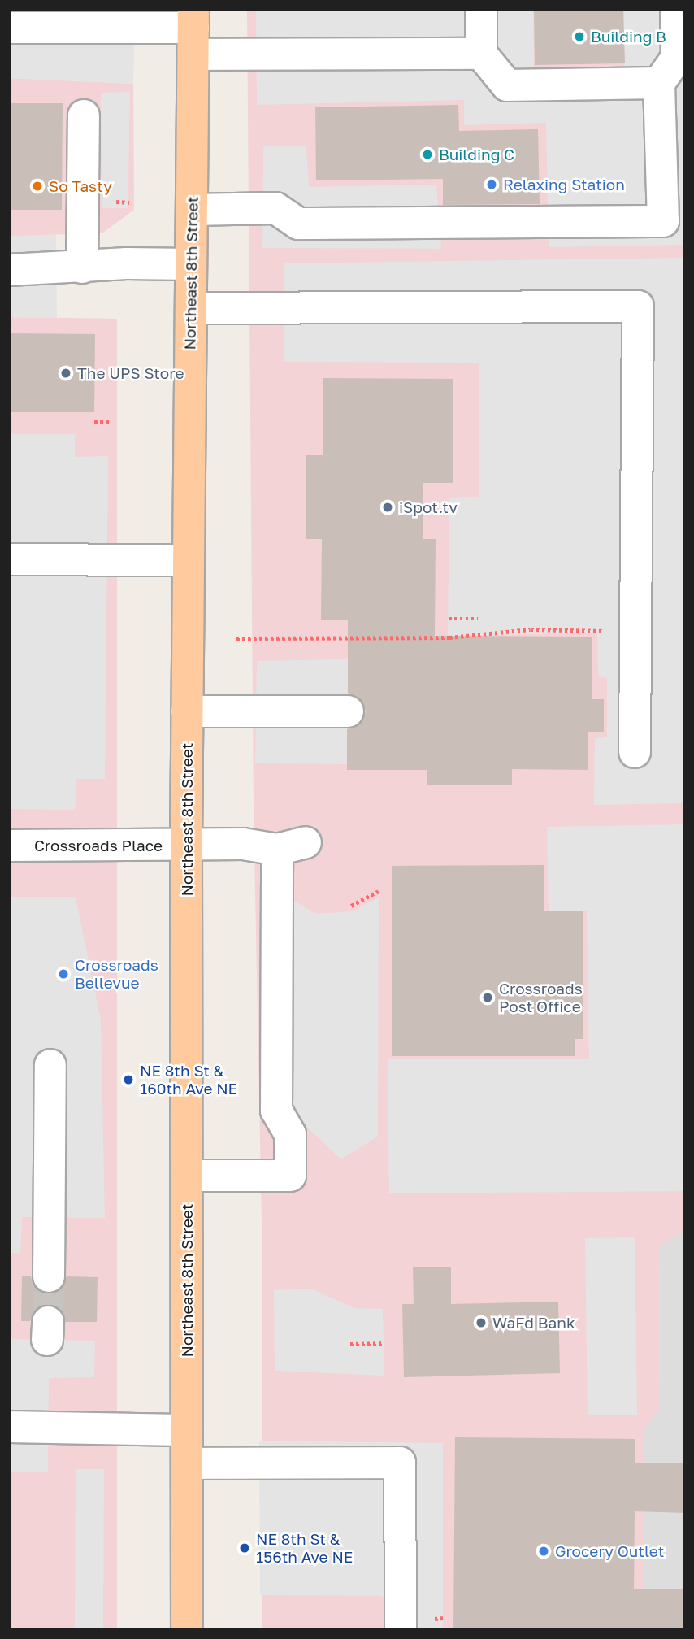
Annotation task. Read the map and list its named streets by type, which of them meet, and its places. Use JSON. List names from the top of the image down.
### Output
{
  "streets": {
    "main road": ["Northeast 8th Street"],
    "street": ["Crossroads Place"]
  },
  "crossings": [
    ["Northeast 8th Street", "Crossroads Place"]
  ],
  "places": [
    "Building B",
    "Building C",
    "Relaxing Station",
    "So Tasty",
    "The UPS Store",
    "iSpot.tv",
    "Crossroads Bellevue",
    "Crossroads Post Office",
    "NE 8th St & 160th Ave NE",
    "WaFd Bank",
    "NE 8th St & 156th Ave NE",
    "Grocery Outlet"
  ]
}
